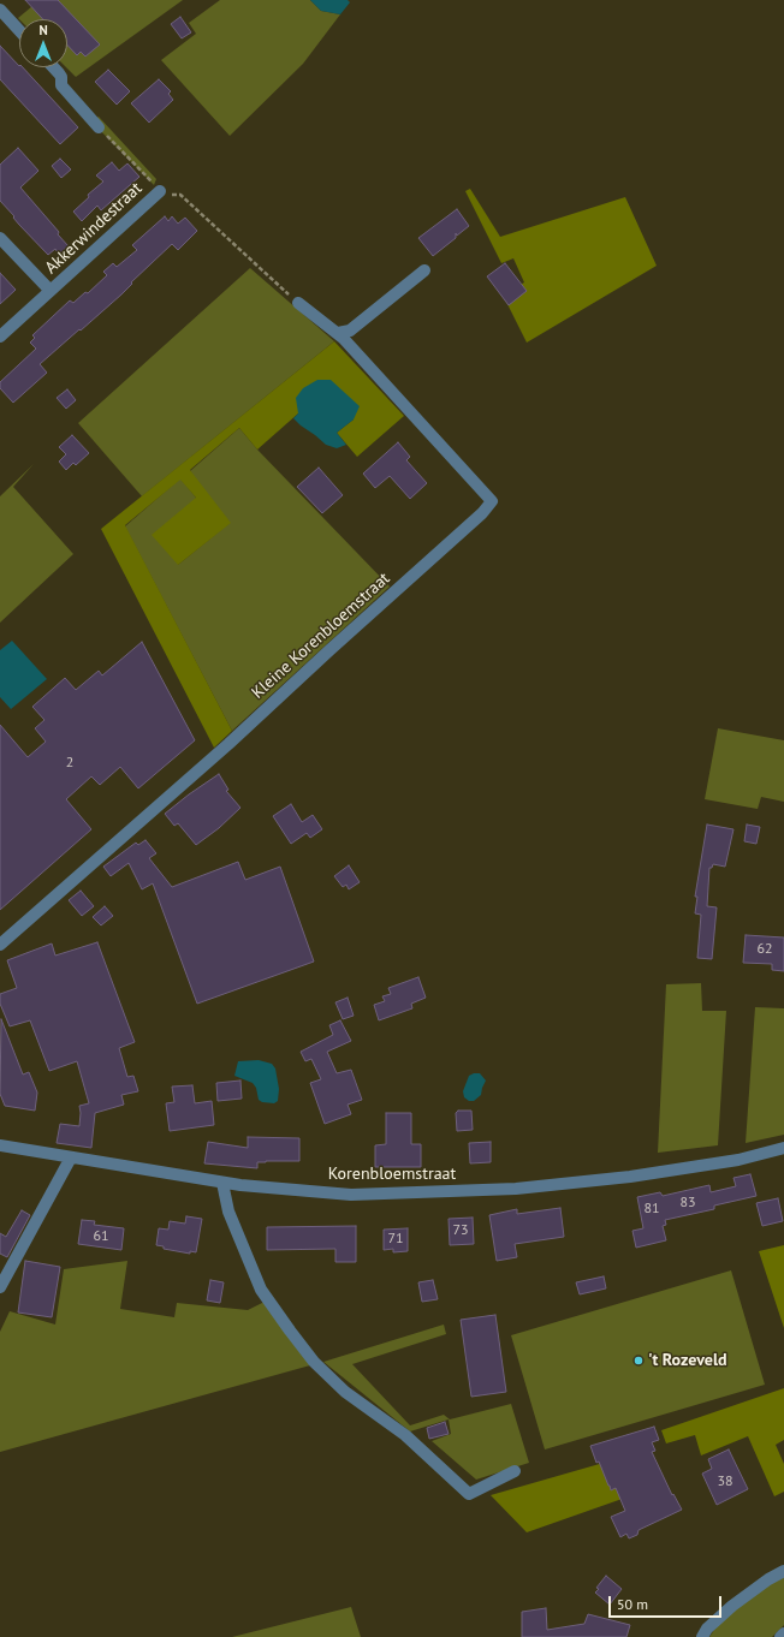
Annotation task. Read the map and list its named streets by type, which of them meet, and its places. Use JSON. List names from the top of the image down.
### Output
{
  "streets": {
    "street": ["Akkerwindestraat", "Kleine Korenbloemstraat", "Korenbloemstraat"]
  },
  "places": ["'t Rozeveld"],
  "house_numbers": [
    "2",
    "62",
    "83",
    "81",
    "73",
    "61",
    "71",
    "38"
  ],
  "scale_bar": "50 m",
  "north": "top"
}
